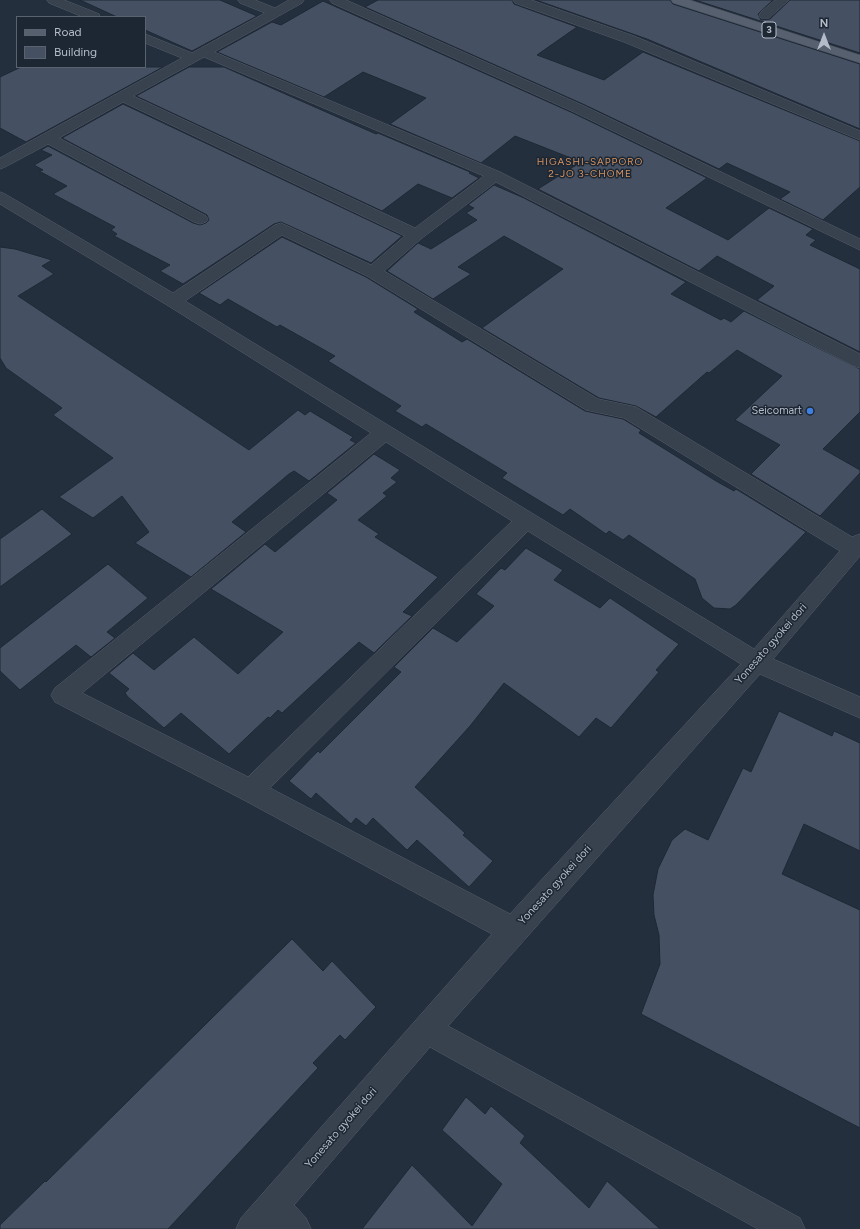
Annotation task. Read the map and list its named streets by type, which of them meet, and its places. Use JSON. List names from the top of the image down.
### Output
{
  "streets": {
    "main road": ["3"],
    "street": ["Yonesato gyokei dori"]
  },
  "districts": ["HIGASHI-SAPPORO 2-JO 3-CHOME"],
  "places": ["Seicomart"],
  "legend": ["Road", "Building"],
  "north": "top"
}
